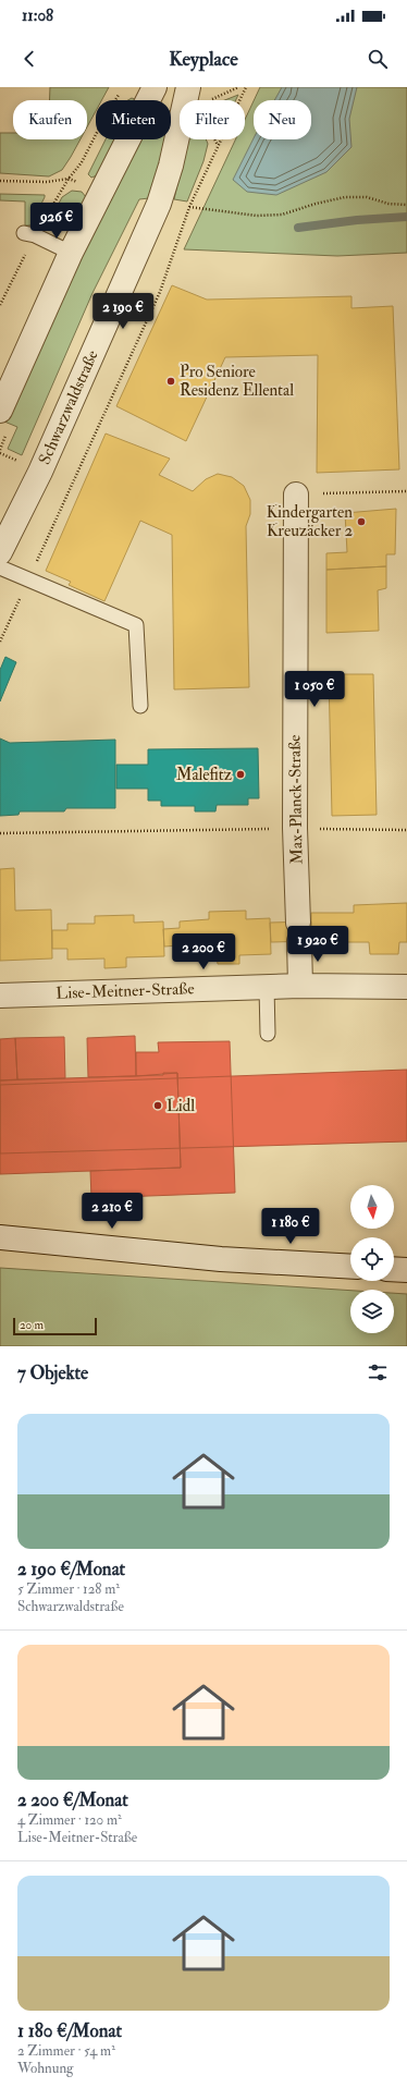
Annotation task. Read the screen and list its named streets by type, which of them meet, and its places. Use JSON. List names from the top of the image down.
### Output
{
  "streets": {
    "street": ["Schwarzwaldstraße", "Max-Planck-Straße", "Lise-Meitner-Straße"]
  },
  "crossings": [
    ["Max-Planck-Straße", "Lise-Meitner-Straße"]
  ],
  "places": [
    "Pro Seniore Residenz Ellental",
    "Kindergarten Kreuzäcker 2",
    "Malefitz",
    "Lidl"
  ],
  "scale_bar": "20 m",
  "north": "bottom",
  "page": {
    "status": "11:08",
    "header": "Keyplace",
    "chip": [
      "Kaufen",
      "Mieten",
      "Filter",
      "Neu"
    ],
    "price": [
      "926 €",
      "2 190 €",
      "1 050 €",
      "1 920 €",
      "2 200 €",
      "2 210 €",
      "1 180 €"
    ],
    "scale": "20 m",
    "heading": "7 Objekte",
    "list": [
      {
        "name": "2 190 €/Monat",
        "note": "5 Zimmer · 128 m² · Schwarzwaldstraße"
      },
      {
        "name": "2 200 €/Monat",
        "note": "4 Zimmer · 120 m² · Lise-Meitner-Straße"
      },
      {
        "name": "1 180 €/Monat",
        "note": "2 Zimmer · 54 m² · Wohnung"
      }
    ]
  }
}
